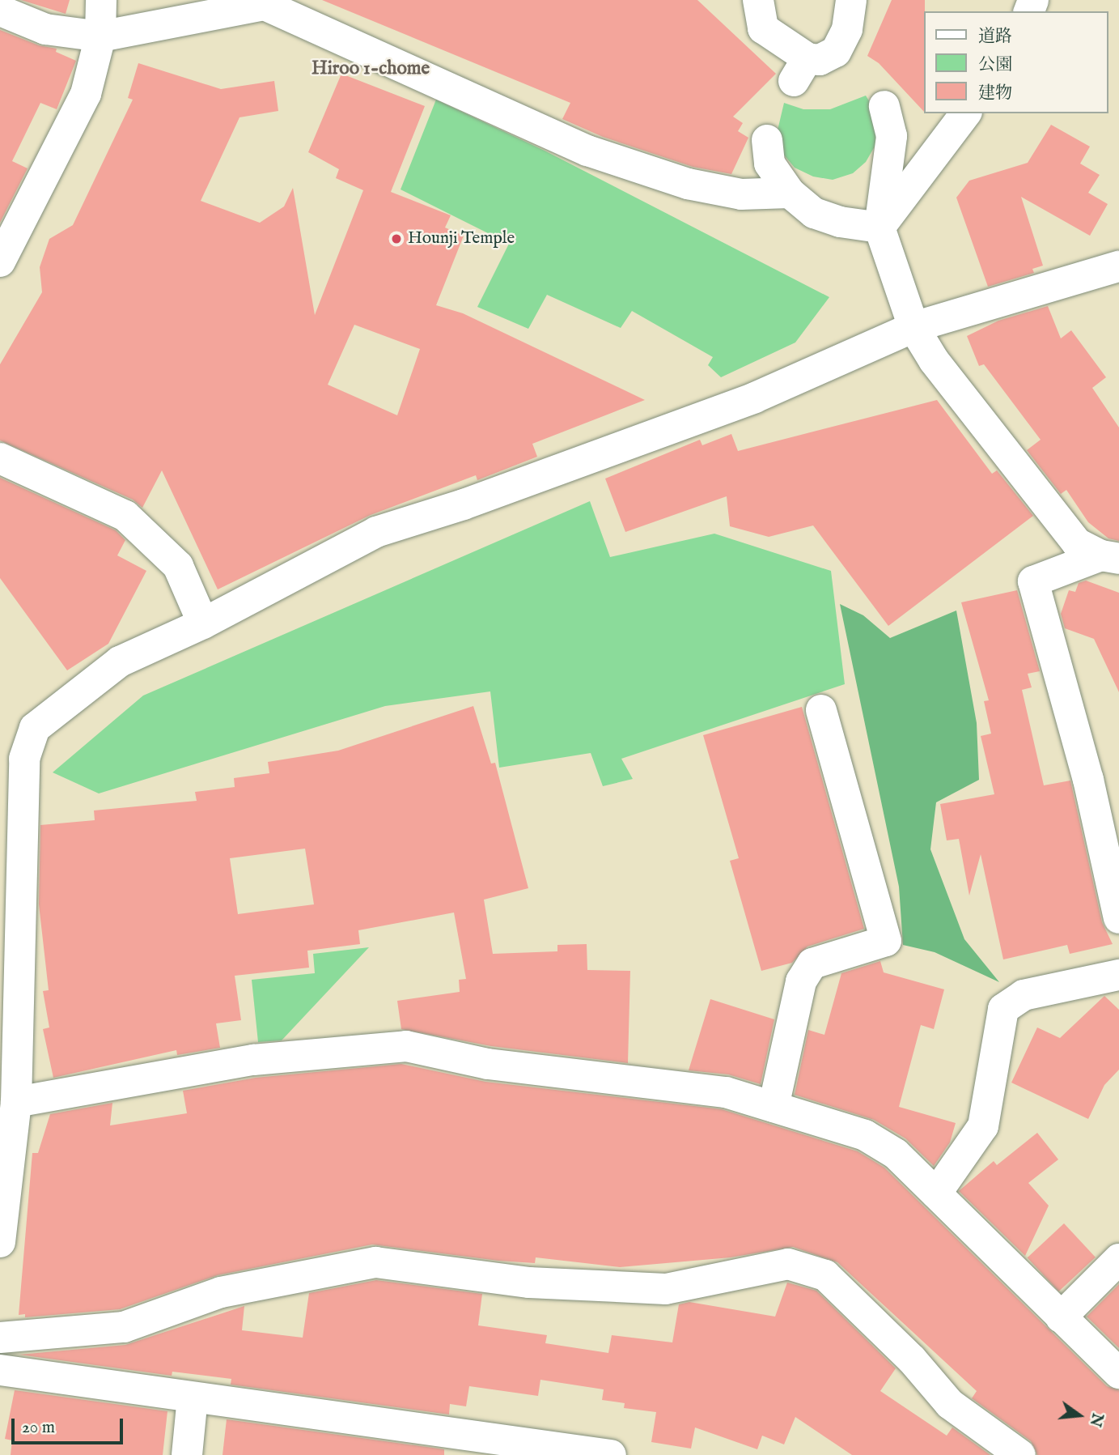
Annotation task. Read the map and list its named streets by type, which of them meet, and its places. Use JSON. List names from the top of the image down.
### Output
{
  "districts": ["Hiroo 1-chome"],
  "places": ["Hounji Temple"],
  "legend": ["道路", "公園", "建物"],
  "scale_bar": "20 m",
  "north": "right"
}
